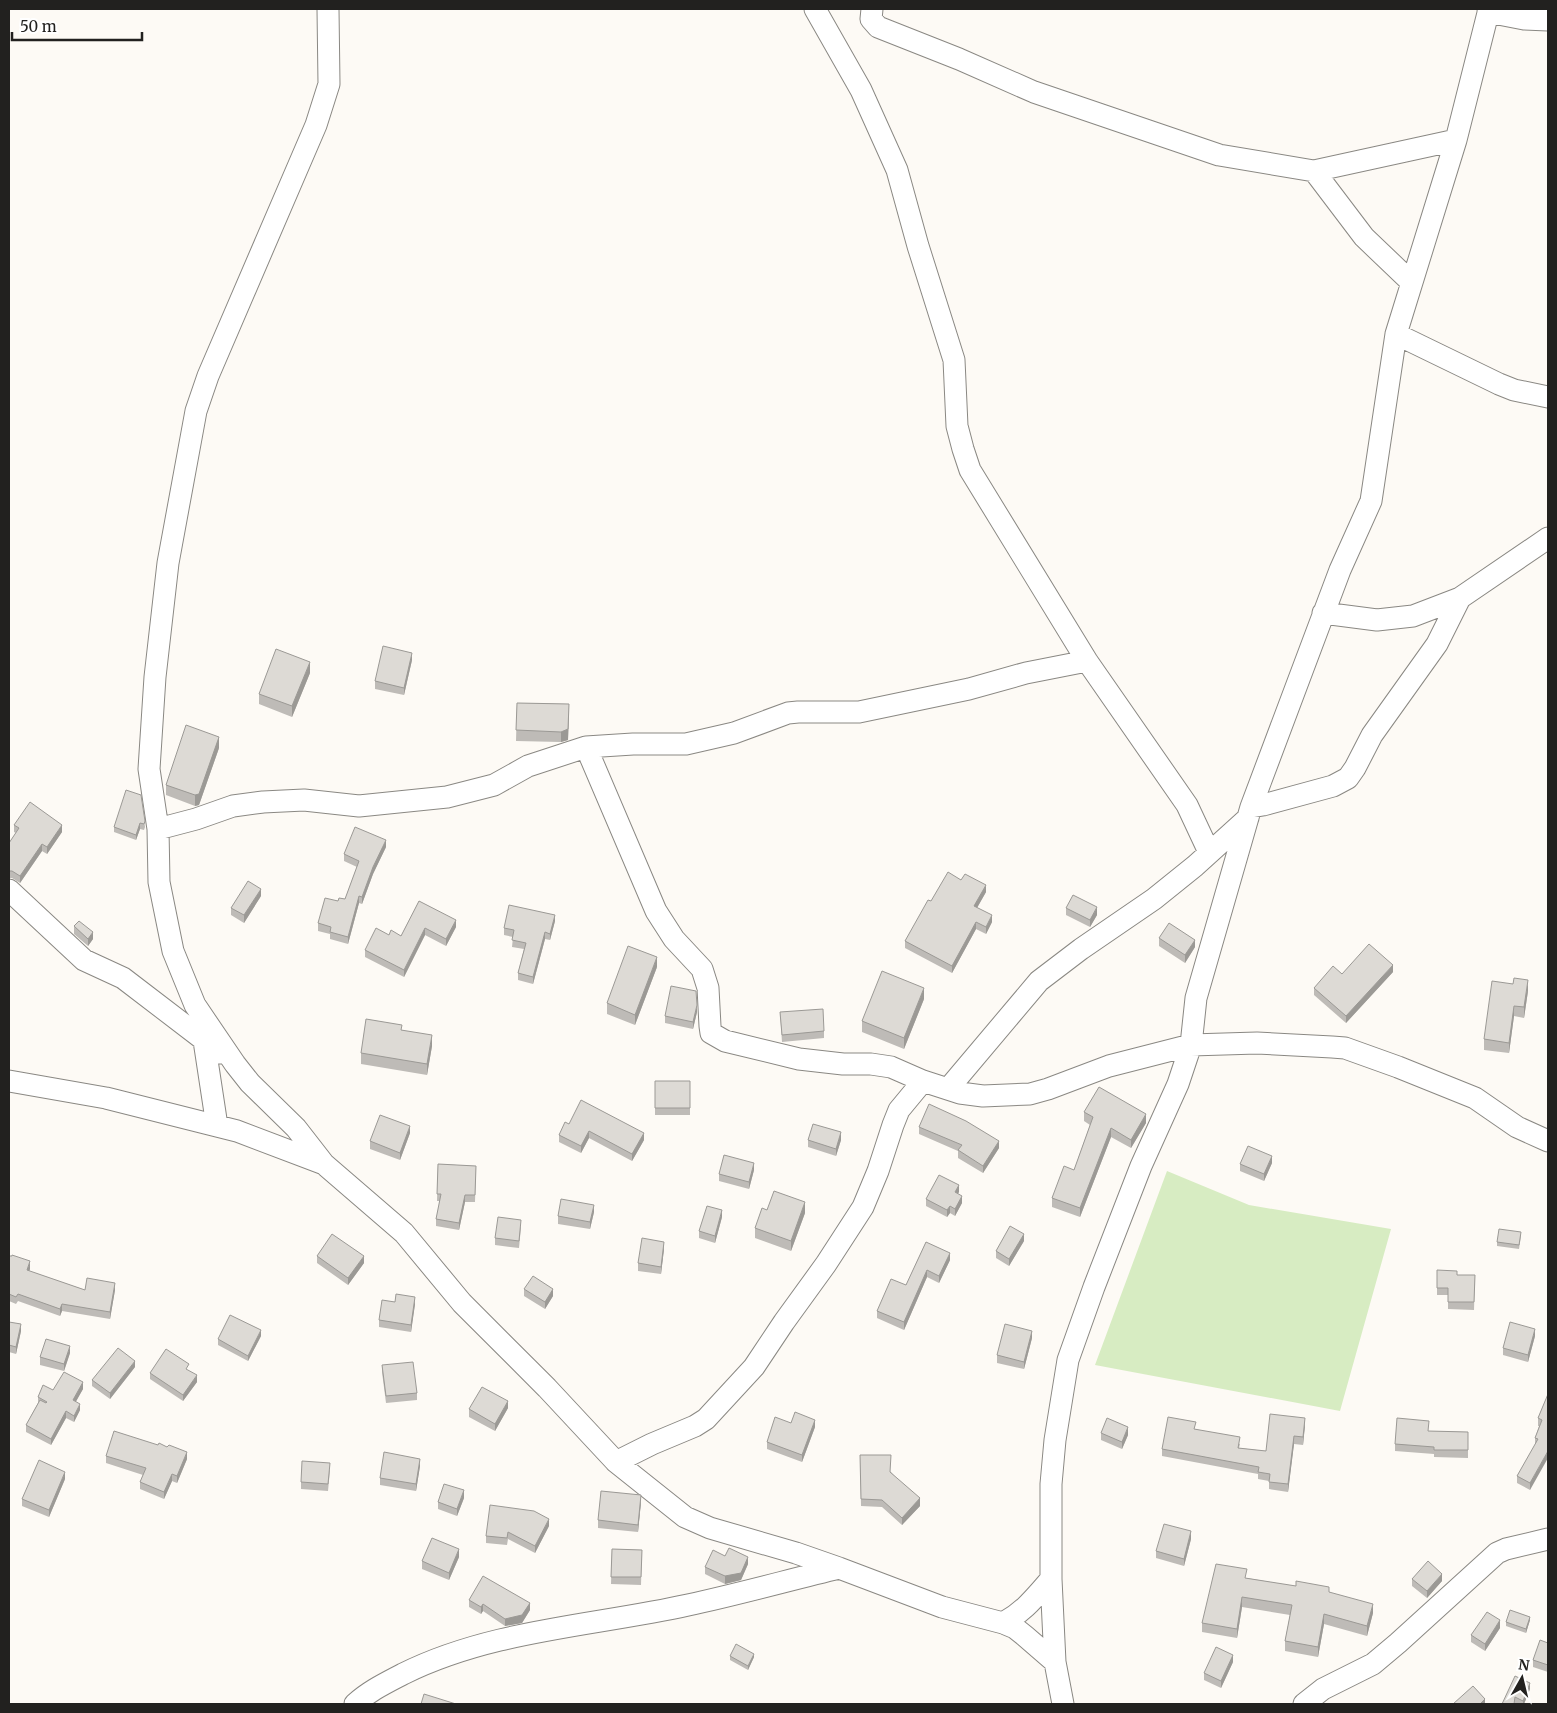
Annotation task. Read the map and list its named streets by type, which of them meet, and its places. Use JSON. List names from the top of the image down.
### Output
{
  "scale_bar": "50 m",
  "north": "top"
}
